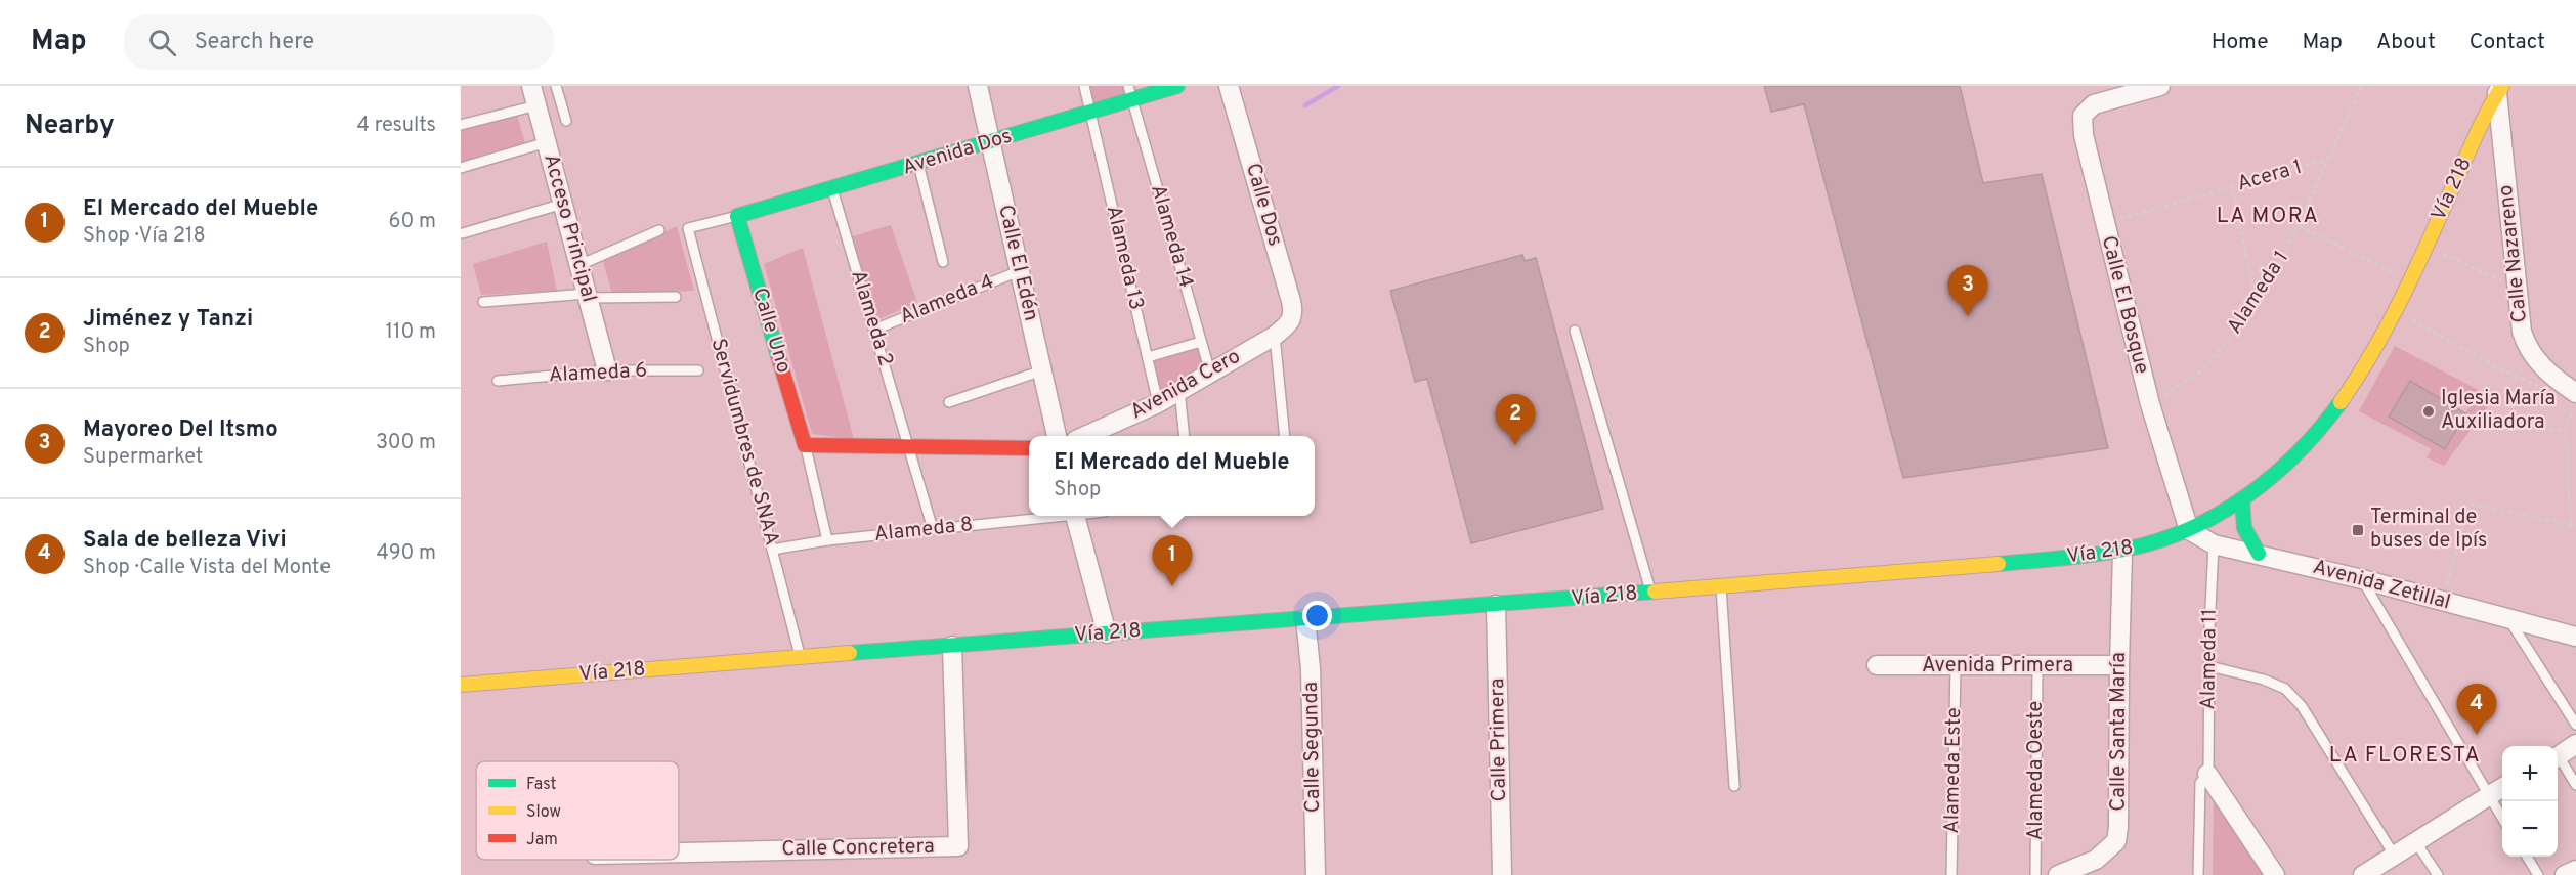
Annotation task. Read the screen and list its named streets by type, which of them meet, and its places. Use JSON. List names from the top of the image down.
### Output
{
  "streets": {
    "main road": ["Avenida Dos", "Vía 218", "Calle Uno"],
    "street": [
      "Calle Dos",
      "Acceso Principal",
      "Calle Nazareno",
      "Calle El Edén",
      "Calle El Bosque",
      "Avenida Cero",
      "Avenida Zetillal",
      "Avenida Primera",
      "Calle Santa María",
      "Calle Primera",
      "Calle Segunda",
      "Calle Concretera"
    ],
    "lane": [
      "Alameda 14",
      "Alameda 13",
      "Alameda 4",
      "Alameda 2",
      "Alameda 6",
      "Servidumbres de SNAA",
      "Alameda 8",
      "Alameda 11",
      "Alameda Este",
      "Alameda Oeste"
    ],
    "path": ["Acera 1", "Alameda 1"]
  },
  "crossings": [
    ["Avenida Dos", "Alameda 14"],
    ["Avenida Dos", "Alameda 13"],
    ["Avenida Dos", "Calle El Edén"],
    ["Avenida Dos", "Alameda 2"],
    ["Avenida Dos", "Calle Uno"],
    ["Avenida Dos", "Servidumbres de SNAA"],
    ["Acera 1", "Alameda 1"],
    ["Acera 1", "Calle El Bosque"],
    ["Vía 218", "Calle Nazareno"],
    ["Vía 218", "Calle El Bosque"],
    ["Vía 218", "Servidumbres de SNAA"],
    ["Vía 218", "Avenida Zetillal"],
    ["Vía 218", "Calle Santa María"],
    ["Vía 218", "Calle Primera"],
    ["Vía 218", "Calle Segunda"],
    ["Vía 218", "Calle Concretera"],
    ["Calle Dos", "Avenida Cero"],
    ["Acceso Principal", "Alameda 6"],
    ["Alameda 14", "Avenida Cero"],
    ["Alameda 13", "Avenida Cero"],
    ["Calle El Edén", "Alameda 4"],
    ["Alameda 1", "Calle El Bosque"],
    ["Alameda 4", "Alameda 2"],
    ["Calle El Bosque", "Avenida Zetillal"],
    ["Alameda 2", "Alameda 8"],
    ["Calle Uno", "Servidumbres de SNAA"],
    ["Servidumbres de SNAA", "Alameda 8"],
    ["Avenida Zetillal", "Alameda 11"],
    ["Avenida Primera", "Calle Santa María"],
    ["Avenida Primera", "Alameda Este"],
    ["Avenida Primera", "Alameda Oeste"]
  ],
  "districts": ["LA MORA", "LA FLORESTA"],
  "places": {
    "other": ["Iglesia María Auxiliadora"],
    "transit": ["Terminal de buses de Ipís"]
  },
  "legend": ["Fast", "Slow", "Jam"],
  "page": {
    "header": "Map",
    "search": "Search here",
    "nav": [
      "Home",
      "Map",
      "About",
      "Contact"
    ],
    "heading": ["Nearby", "4 results"],
    "list": [
      {
        "mark": "1",
        "name": "El Mercado del Mueble",
        "note": "Shop · Vía 218",
        "value": "60 m"
      },
      {
        "mark": "2",
        "name": "Jiménez y Tanzi",
        "note": "Shop",
        "value": "110 m"
      },
      {
        "mark": "3",
        "name": "Mayoreo Del Itsmo",
        "note": "Supermarket",
        "value": "300 m"
      },
      {
        "mark": "4",
        "name": "Sala de belleza Vivi",
        "note": "Shop · Calle Vista del Monte",
        "value": "490 m"
      }
    ],
    "pins": [
      "3",
      "2",
      "1",
      "4"
    ],
    "popup": ["El Mercado del Mueble", "Shop"],
    "map_buttons": ["+", "−"]
  }
}
